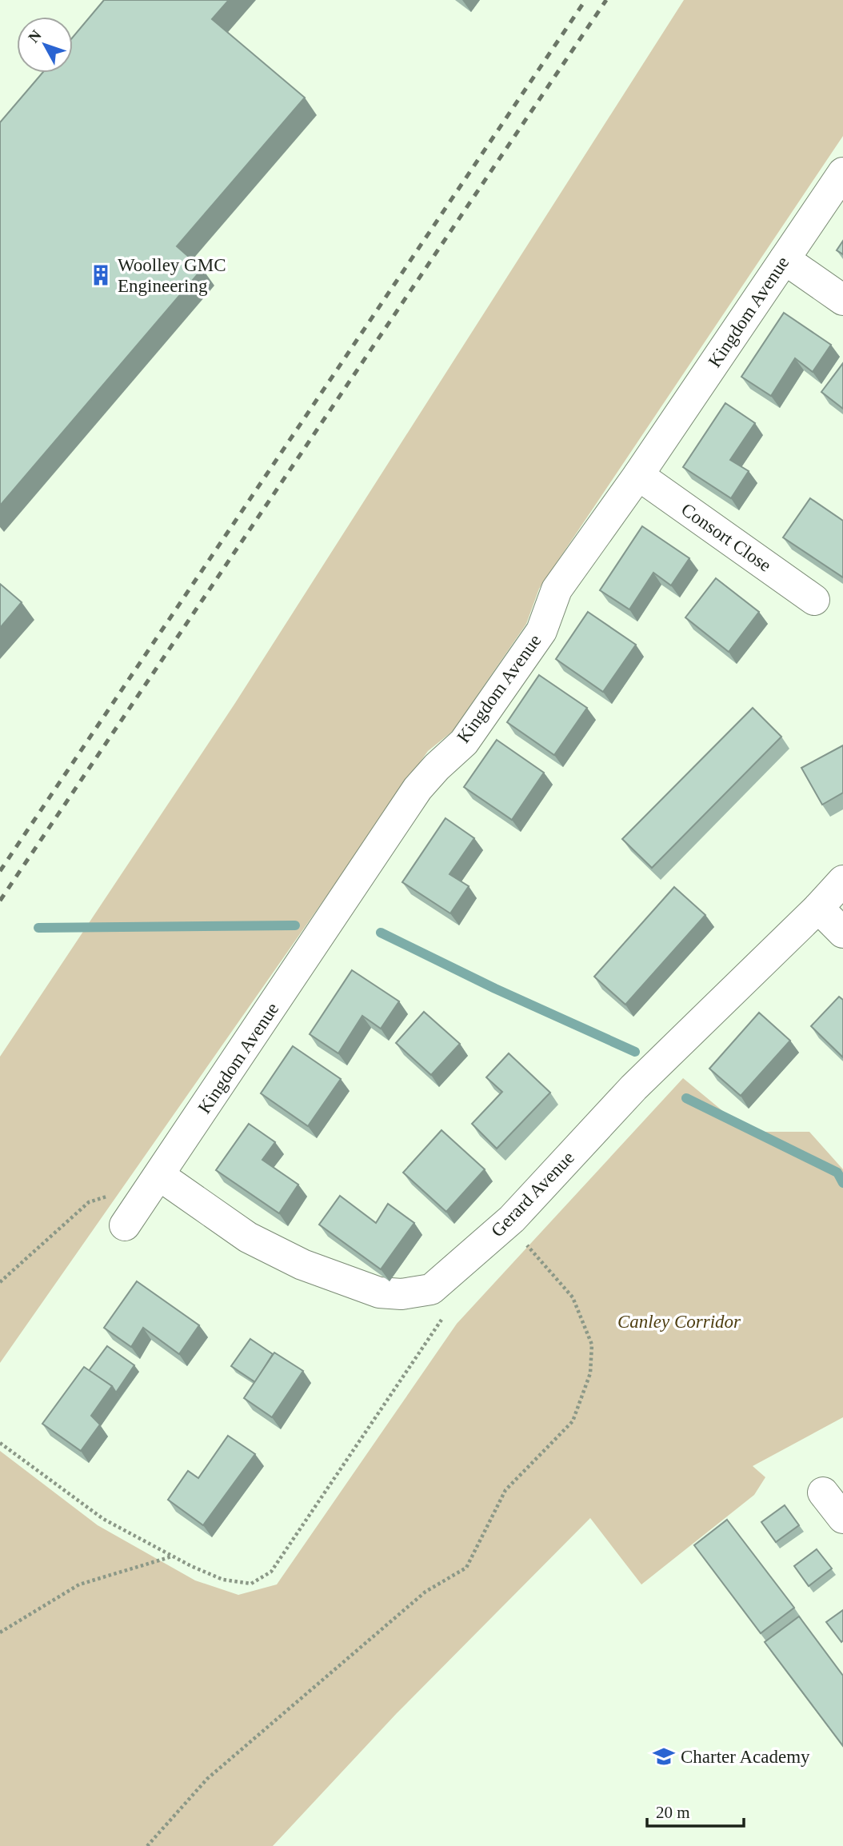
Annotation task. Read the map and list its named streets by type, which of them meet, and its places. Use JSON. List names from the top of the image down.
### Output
{
  "streets": {
    "street": ["Kingdom Avenue", "Consort Close", "Gerard Avenue"]
  },
  "crossings": [
    ["Kingdom Avenue", "Consort Close"],
    ["Kingdom Avenue", "Gerard Avenue"]
  ],
  "parks": ["Canley Corridor"],
  "places": {
    "building": ["Woolley GMC Engineering"],
    "school or university": ["Charter Academy"]
  },
  "scale_bar": "20 m",
  "north": "top left"
}
